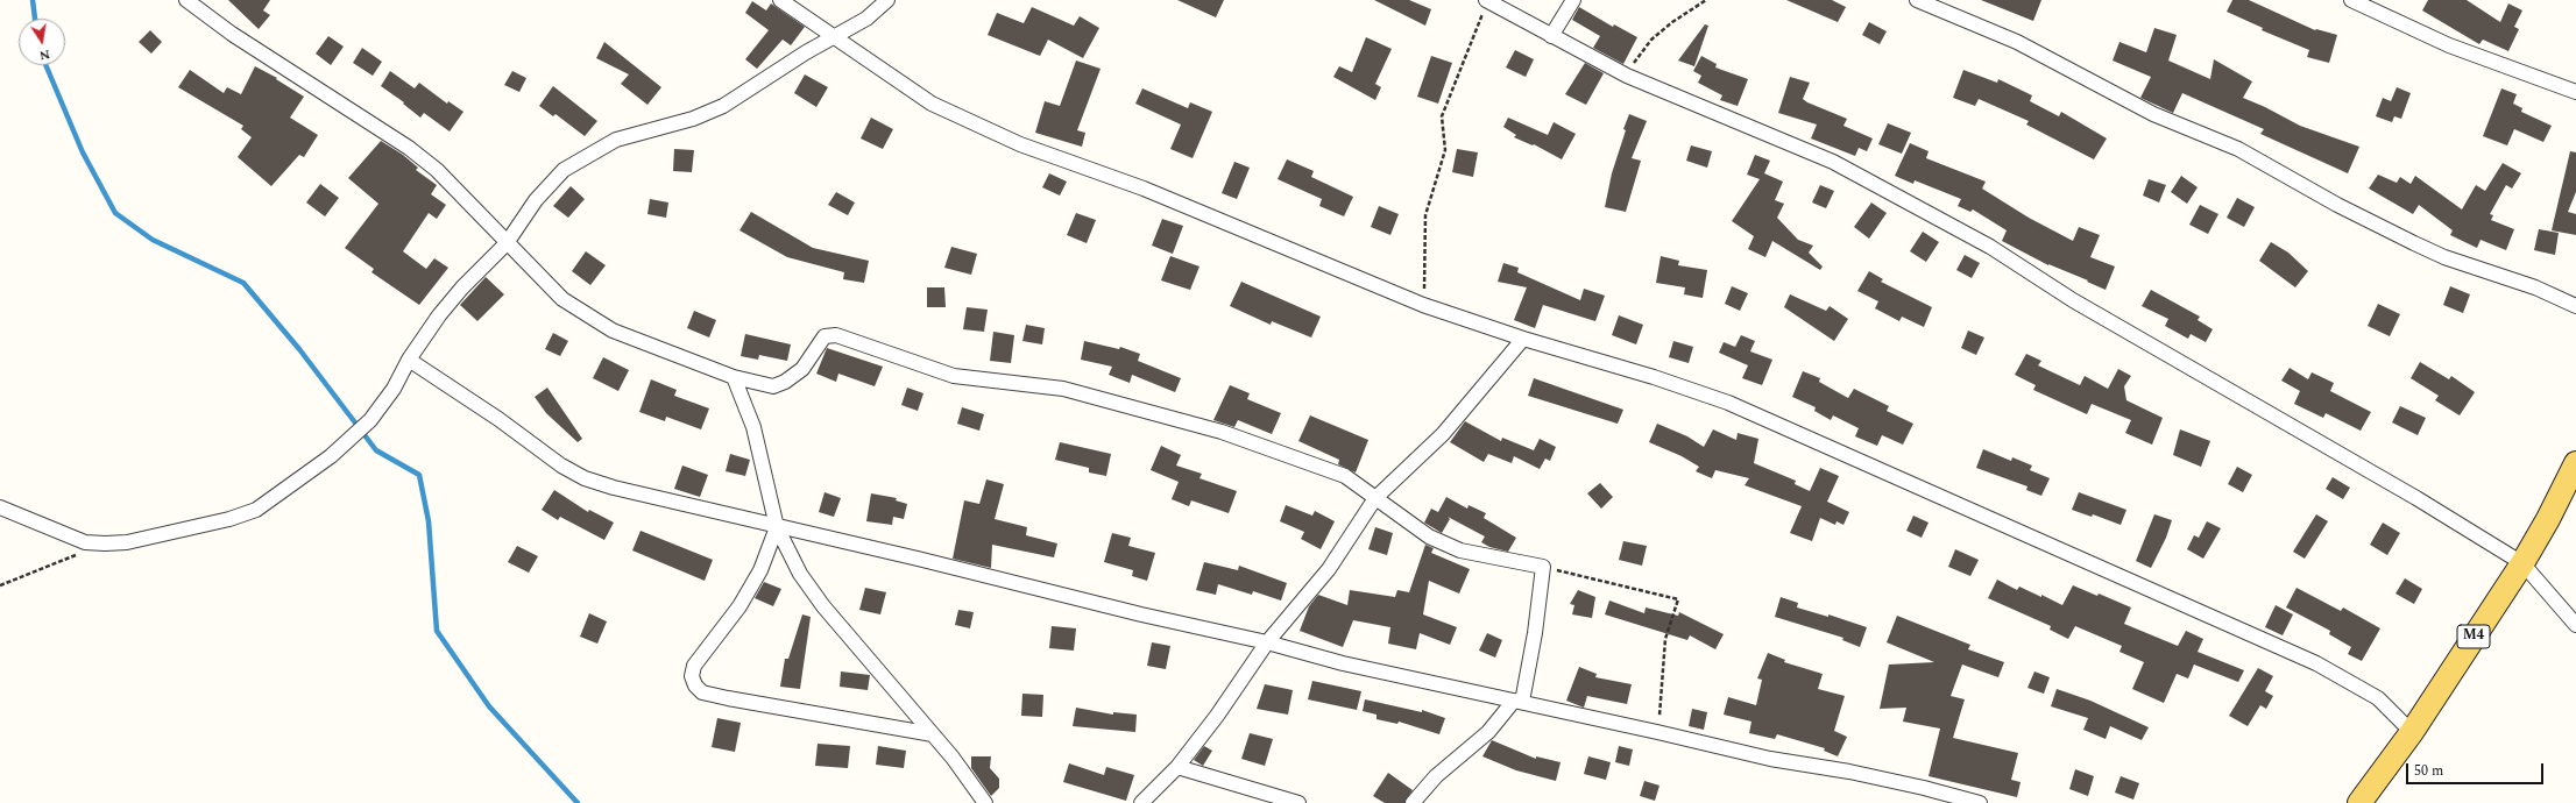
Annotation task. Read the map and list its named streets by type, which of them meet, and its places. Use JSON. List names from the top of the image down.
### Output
{
  "streets": {
    "main road": ["M4"]
  },
  "scale_bar": "50 m",
  "north": "bottom"
}
